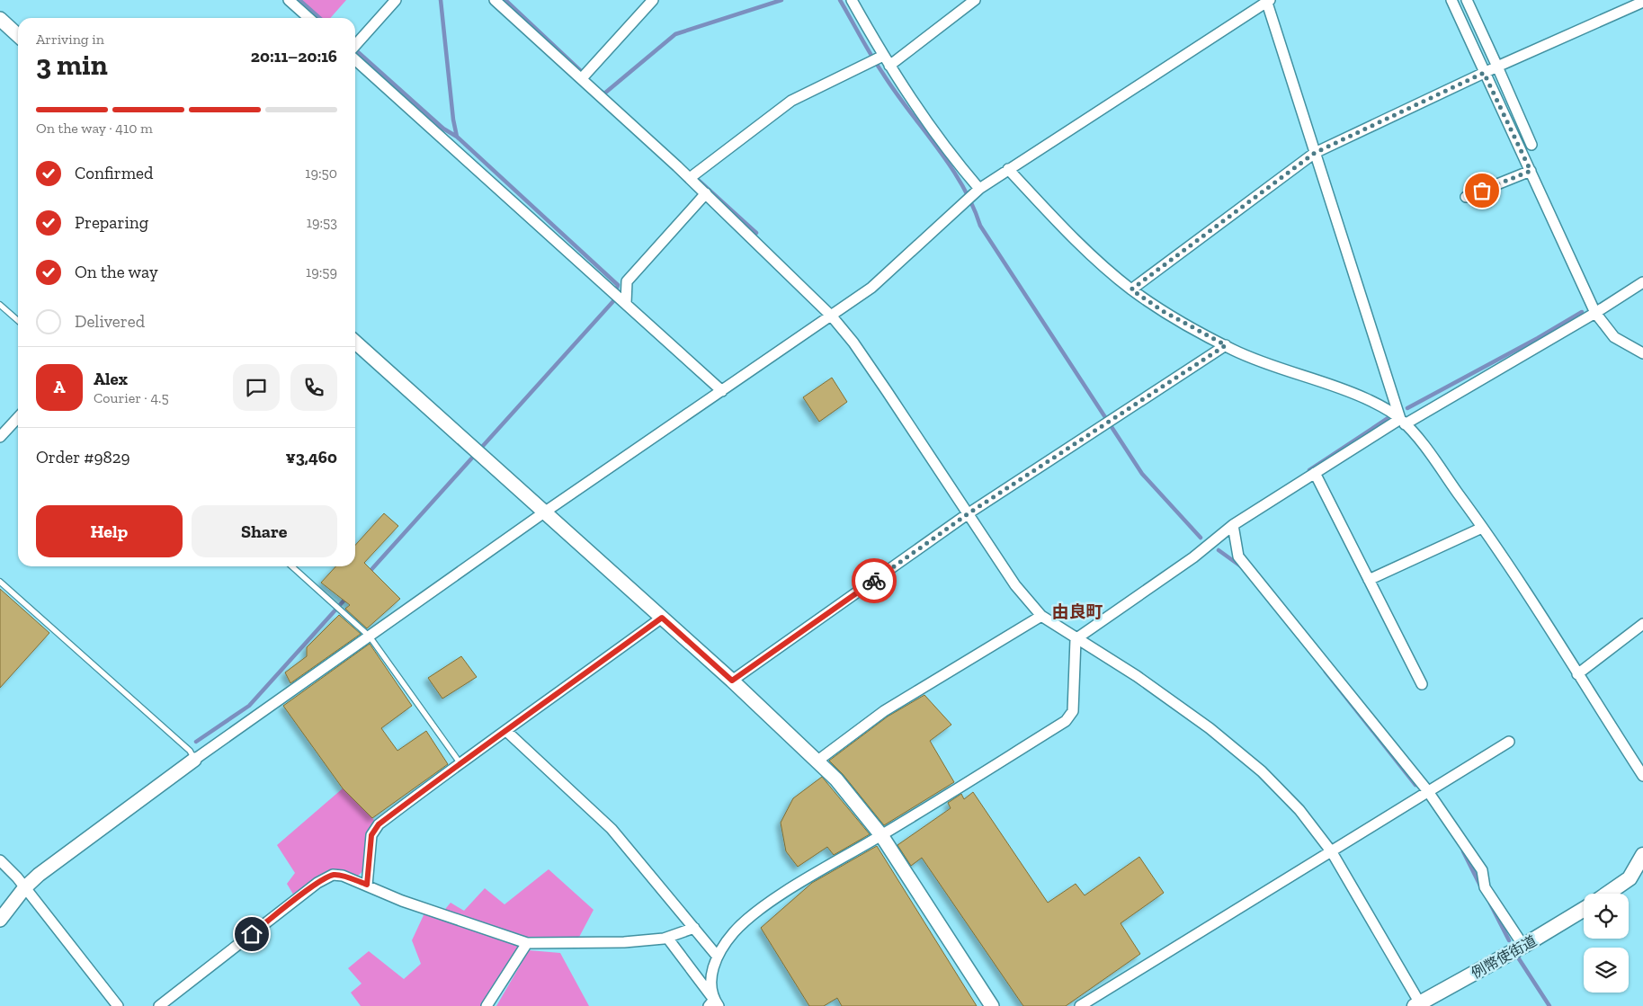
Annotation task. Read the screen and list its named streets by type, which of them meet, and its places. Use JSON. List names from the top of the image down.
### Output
{
  "streets": {
    "main road": ["例幣使街道"]
  },
  "districts": ["由良町"],
  "page": {
    "heading": ["3 min", "Arriving in", "20:11–20:16"],
    "panel": [
      "Alex",
      "Courier · 4.5",
      "Order #9829",
      "¥3,460"
    ],
    "bar": "On the way · 410 m",
    "list": [
      ["Confirmed", "19:50"],
      ["Preparing", "19:53"],
      ["On the way", "19:59"],
      "Delivered"
    ],
    "round": "A",
    "buttons": ["Help", "Share"]
  }
}
